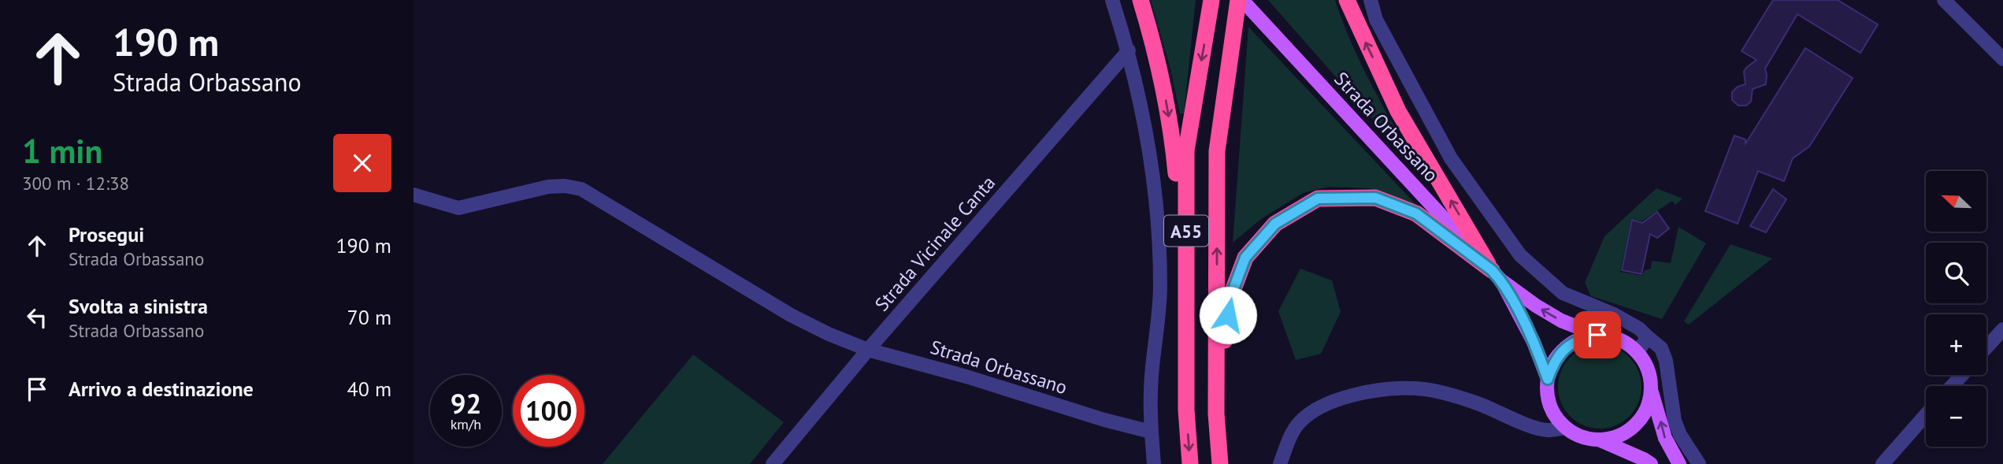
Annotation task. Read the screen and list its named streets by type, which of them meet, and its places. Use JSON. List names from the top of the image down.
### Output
{
  "streets": {
    "highway": ["A55"],
    "main road": ["Strada Orbassano"],
    "street": ["Strada Vicinale Canta"]
  },
  "crossings": [
    ["Strada Orbassano", "Strada Vicinale Canta"]
  ],
  "north": "top left",
  "page": {
    "turn": ["190 m", "Strada Orbassano"],
    "heading": ["1 min", "300 m · 12:38"],
    "map_buttons": ["+", "−"],
    "list": [
      {
        "name": "Prosegui",
        "note": "Strada Orbassano",
        "value": "190 m"
      },
      {
        "name": "Svolta a sinistra",
        "note": "Strada Orbassano",
        "value": "70 m"
      },
      {
        "name": "Arrivo a destinazione",
        "value": "40 m"
      }
    ],
    "speed": "92 km/h",
    "limit": "100"
  }
}
